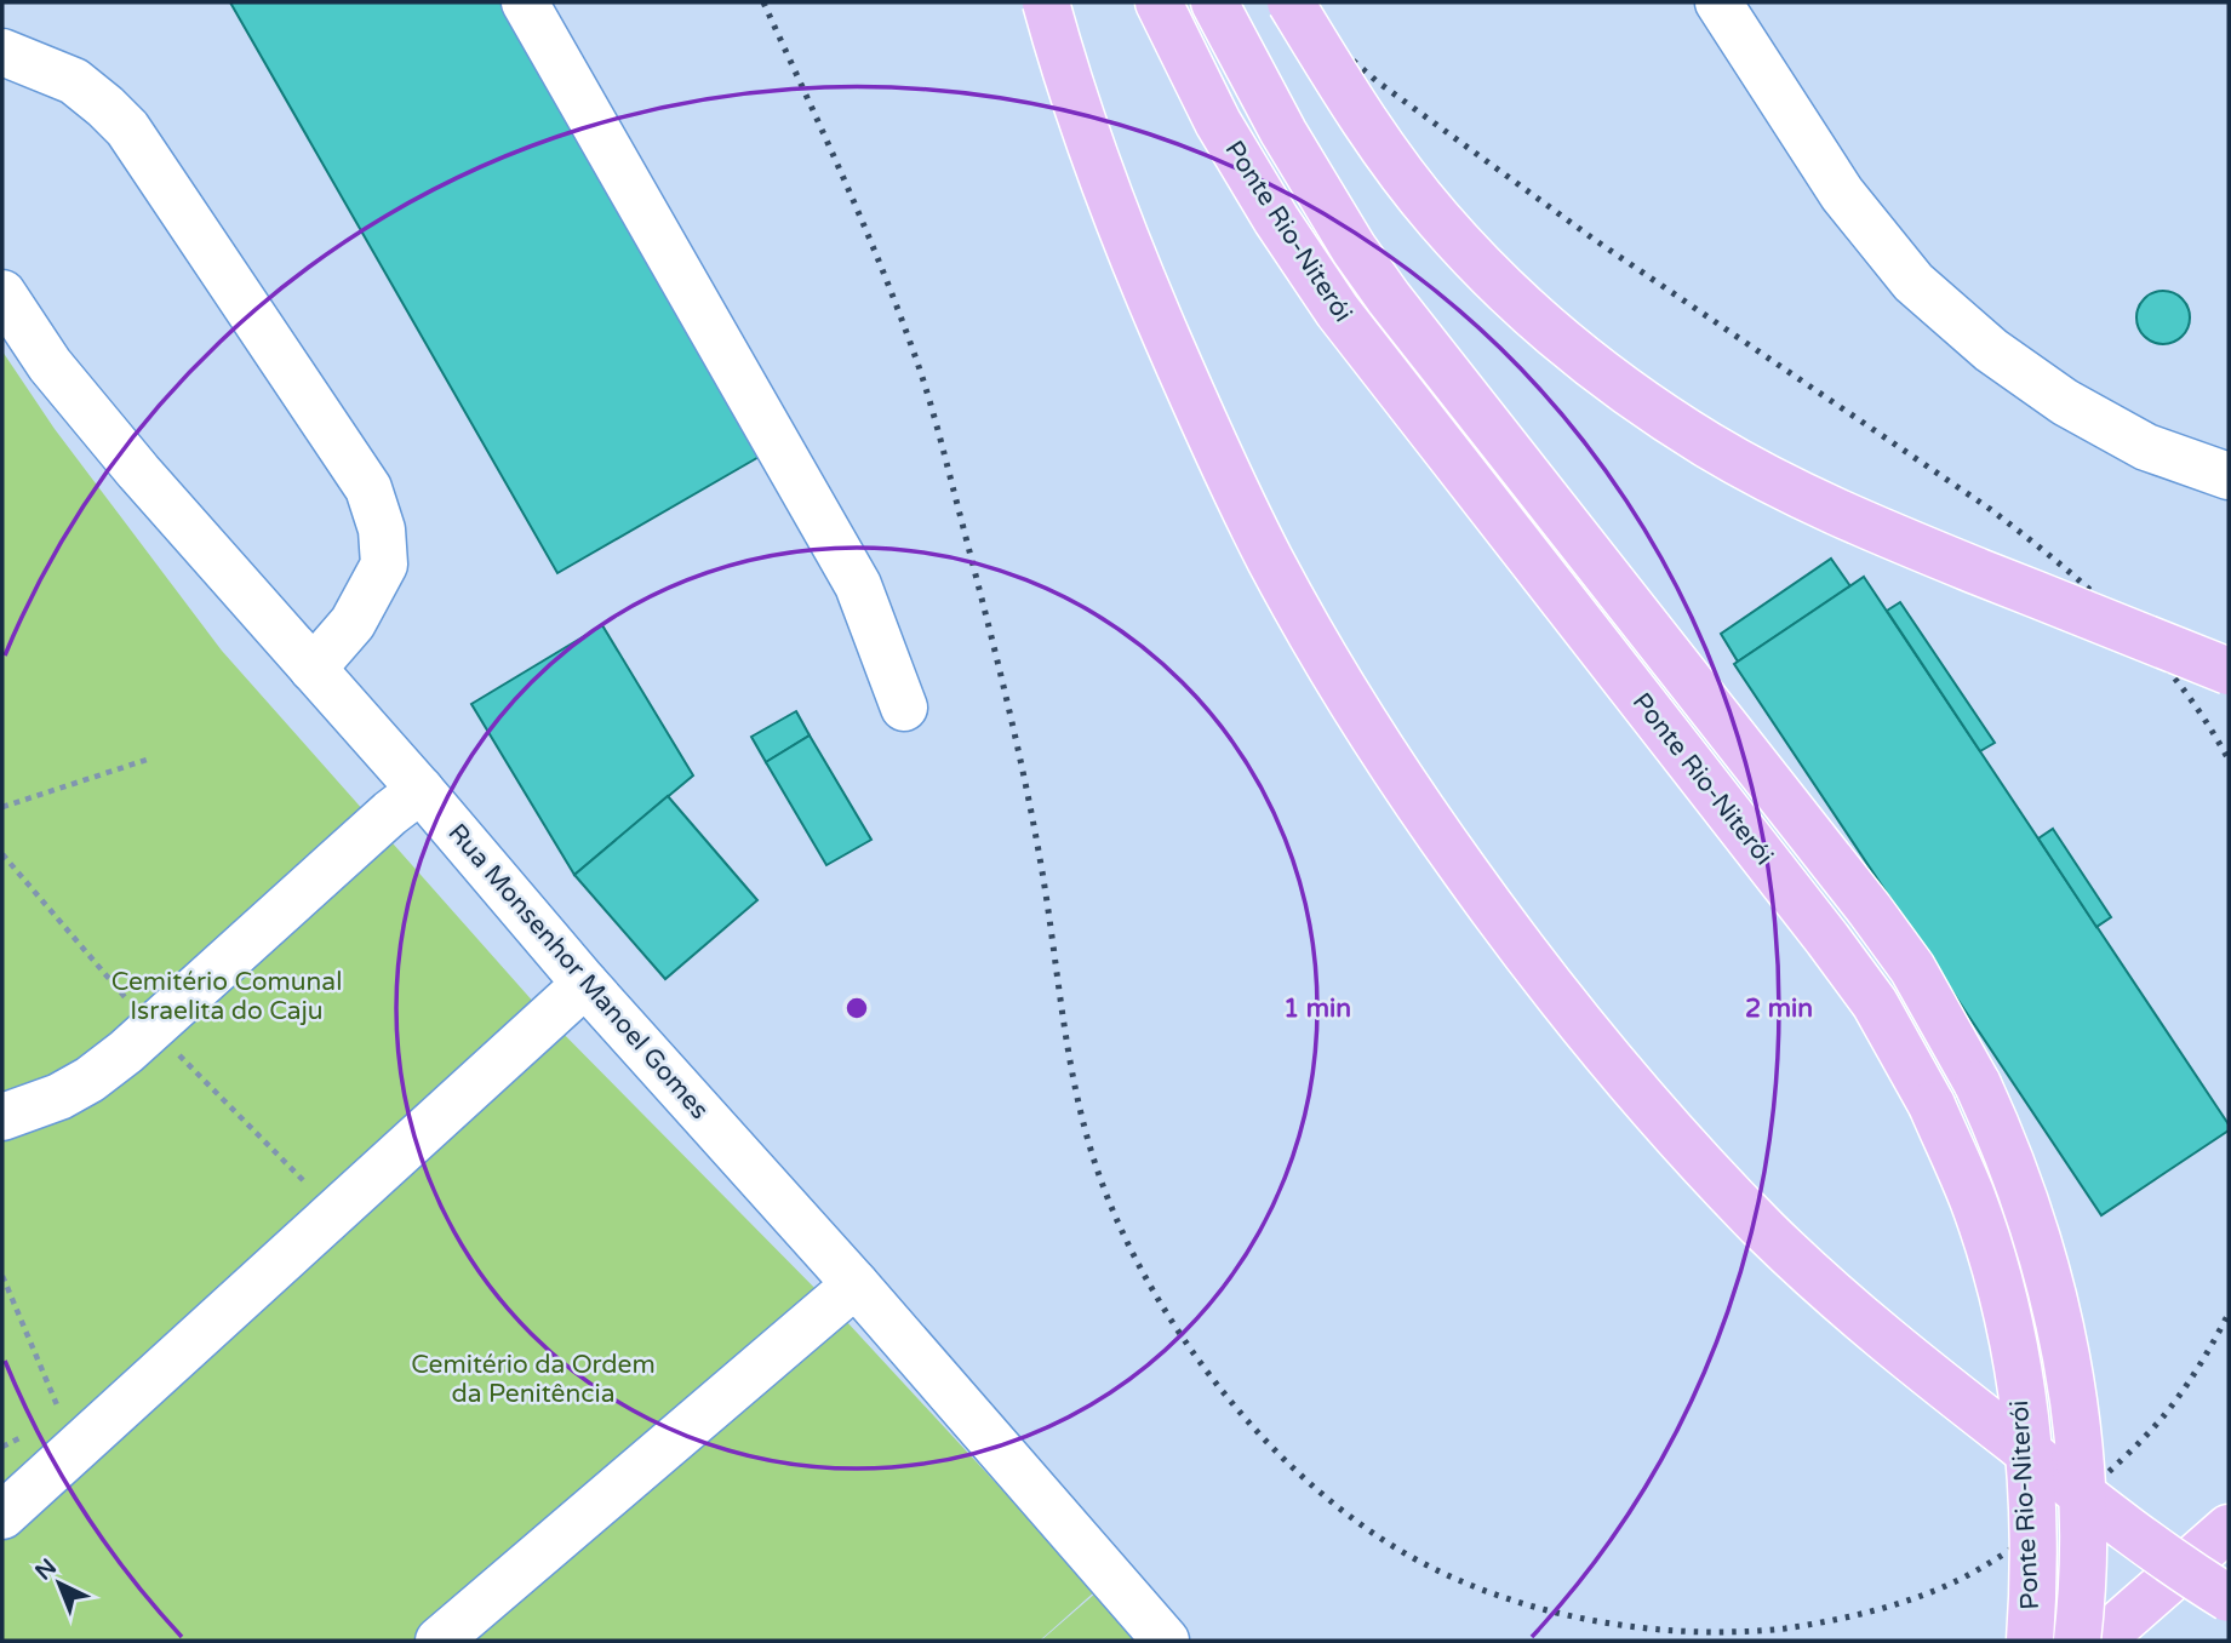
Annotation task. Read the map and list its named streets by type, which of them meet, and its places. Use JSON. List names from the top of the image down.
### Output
{
  "streets": {
    "highway": ["Ponte Rio-Niterói"],
    "street": ["Rua Monsenhor Manoel Gomes"]
  },
  "parks": ["Cemitério Comunal Israelita do Caju", "Cemitério da Ordem da Penitência"],
  "north": "top left",
  "rings": ["1 min", "2 min"]
}
